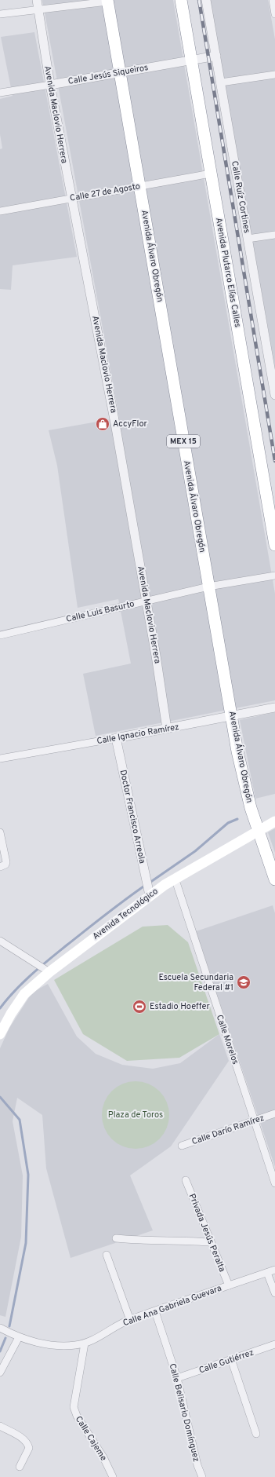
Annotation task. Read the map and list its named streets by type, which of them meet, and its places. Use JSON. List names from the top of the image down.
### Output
{
  "streets": {
    "highway": ["Avenida Álvaro Obregón", "Avenida Plutarco Elías Calles", "MEX 15"],
    "main road": ["Avenida Tecnológico"],
    "street": [
      "Calle Jesús Siqueiros",
      "Avenida Maclovio Herrera",
      "Calle 27 de Agosto",
      "Calle Ruíz Cortines",
      "Calle Luis Basurto",
      "Calle Ignacio Ramírez",
      "Doctor Francisco Arreola",
      "Calle Morelos",
      "Calle Darío Ramírez",
      "Privada Jesús Peralta",
      "Calle Ana Gabriela Guevara",
      "Calle Gutiérrez",
      "Calle Belisario Domínguez",
      "Calle Cajeme"
    ]
  },
  "crossings": [
    ["Calle Jesús Siqueiros", "Avenida Maclovio Herrera"],
    ["Calle Jesús Siqueiros", "Calle Ruíz Cortines"],
    ["Calle Jesús Siqueiros", "Avenida Álvaro Obregón"],
    ["Calle Jesús Siqueiros", "Avenida Plutarco Elías Calles"],
    ["Avenida Maclovio Herrera", "Calle 27 de Agosto"],
    ["Avenida Maclovio Herrera", "Calle Luis Basurto"],
    ["Avenida Maclovio Herrera", "Calle Ignacio Ramírez"],
    ["Calle 27 de Agosto", "Avenida Álvaro Obregón"],
    ["Calle 27 de Agosto", "Avenida Plutarco Elías Calles"],
    ["Avenida Álvaro Obregón", "Calle Luis Basurto"],
    ["Avenida Álvaro Obregón", "Calle Ignacio Ramírez"],
    ["Avenida Álvaro Obregón", "Avenida Tecnológico"],
    ["Calle Ignacio Ramírez", "Doctor Francisco Arreola"],
    ["Doctor Francisco Arreola", "Avenida Tecnológico"],
    ["Avenida Tecnológico", "Calle Morelos"],
    ["Calle Morelos", "Calle Darío Ramírez"],
    ["Privada Jesús Peralta", "Calle Ana Gabriela Guevara"],
    ["Calle Ana Gabriela Guevara", "Calle Belisario Domínguez"],
    ["Calle Ana Gabriela Guevara", "Calle Cajeme"],
    ["Calle Gutiérrez", "Calle Belisario Domínguez"]
  ],
  "parks": ["Plaza de Toros"],
  "places": {
    "shop": ["AccyFlor"],
    "school or university": ["Escuela Secundaria Federal #1"],
    "sports": ["Estadio Hoeffer"]
  }
}
